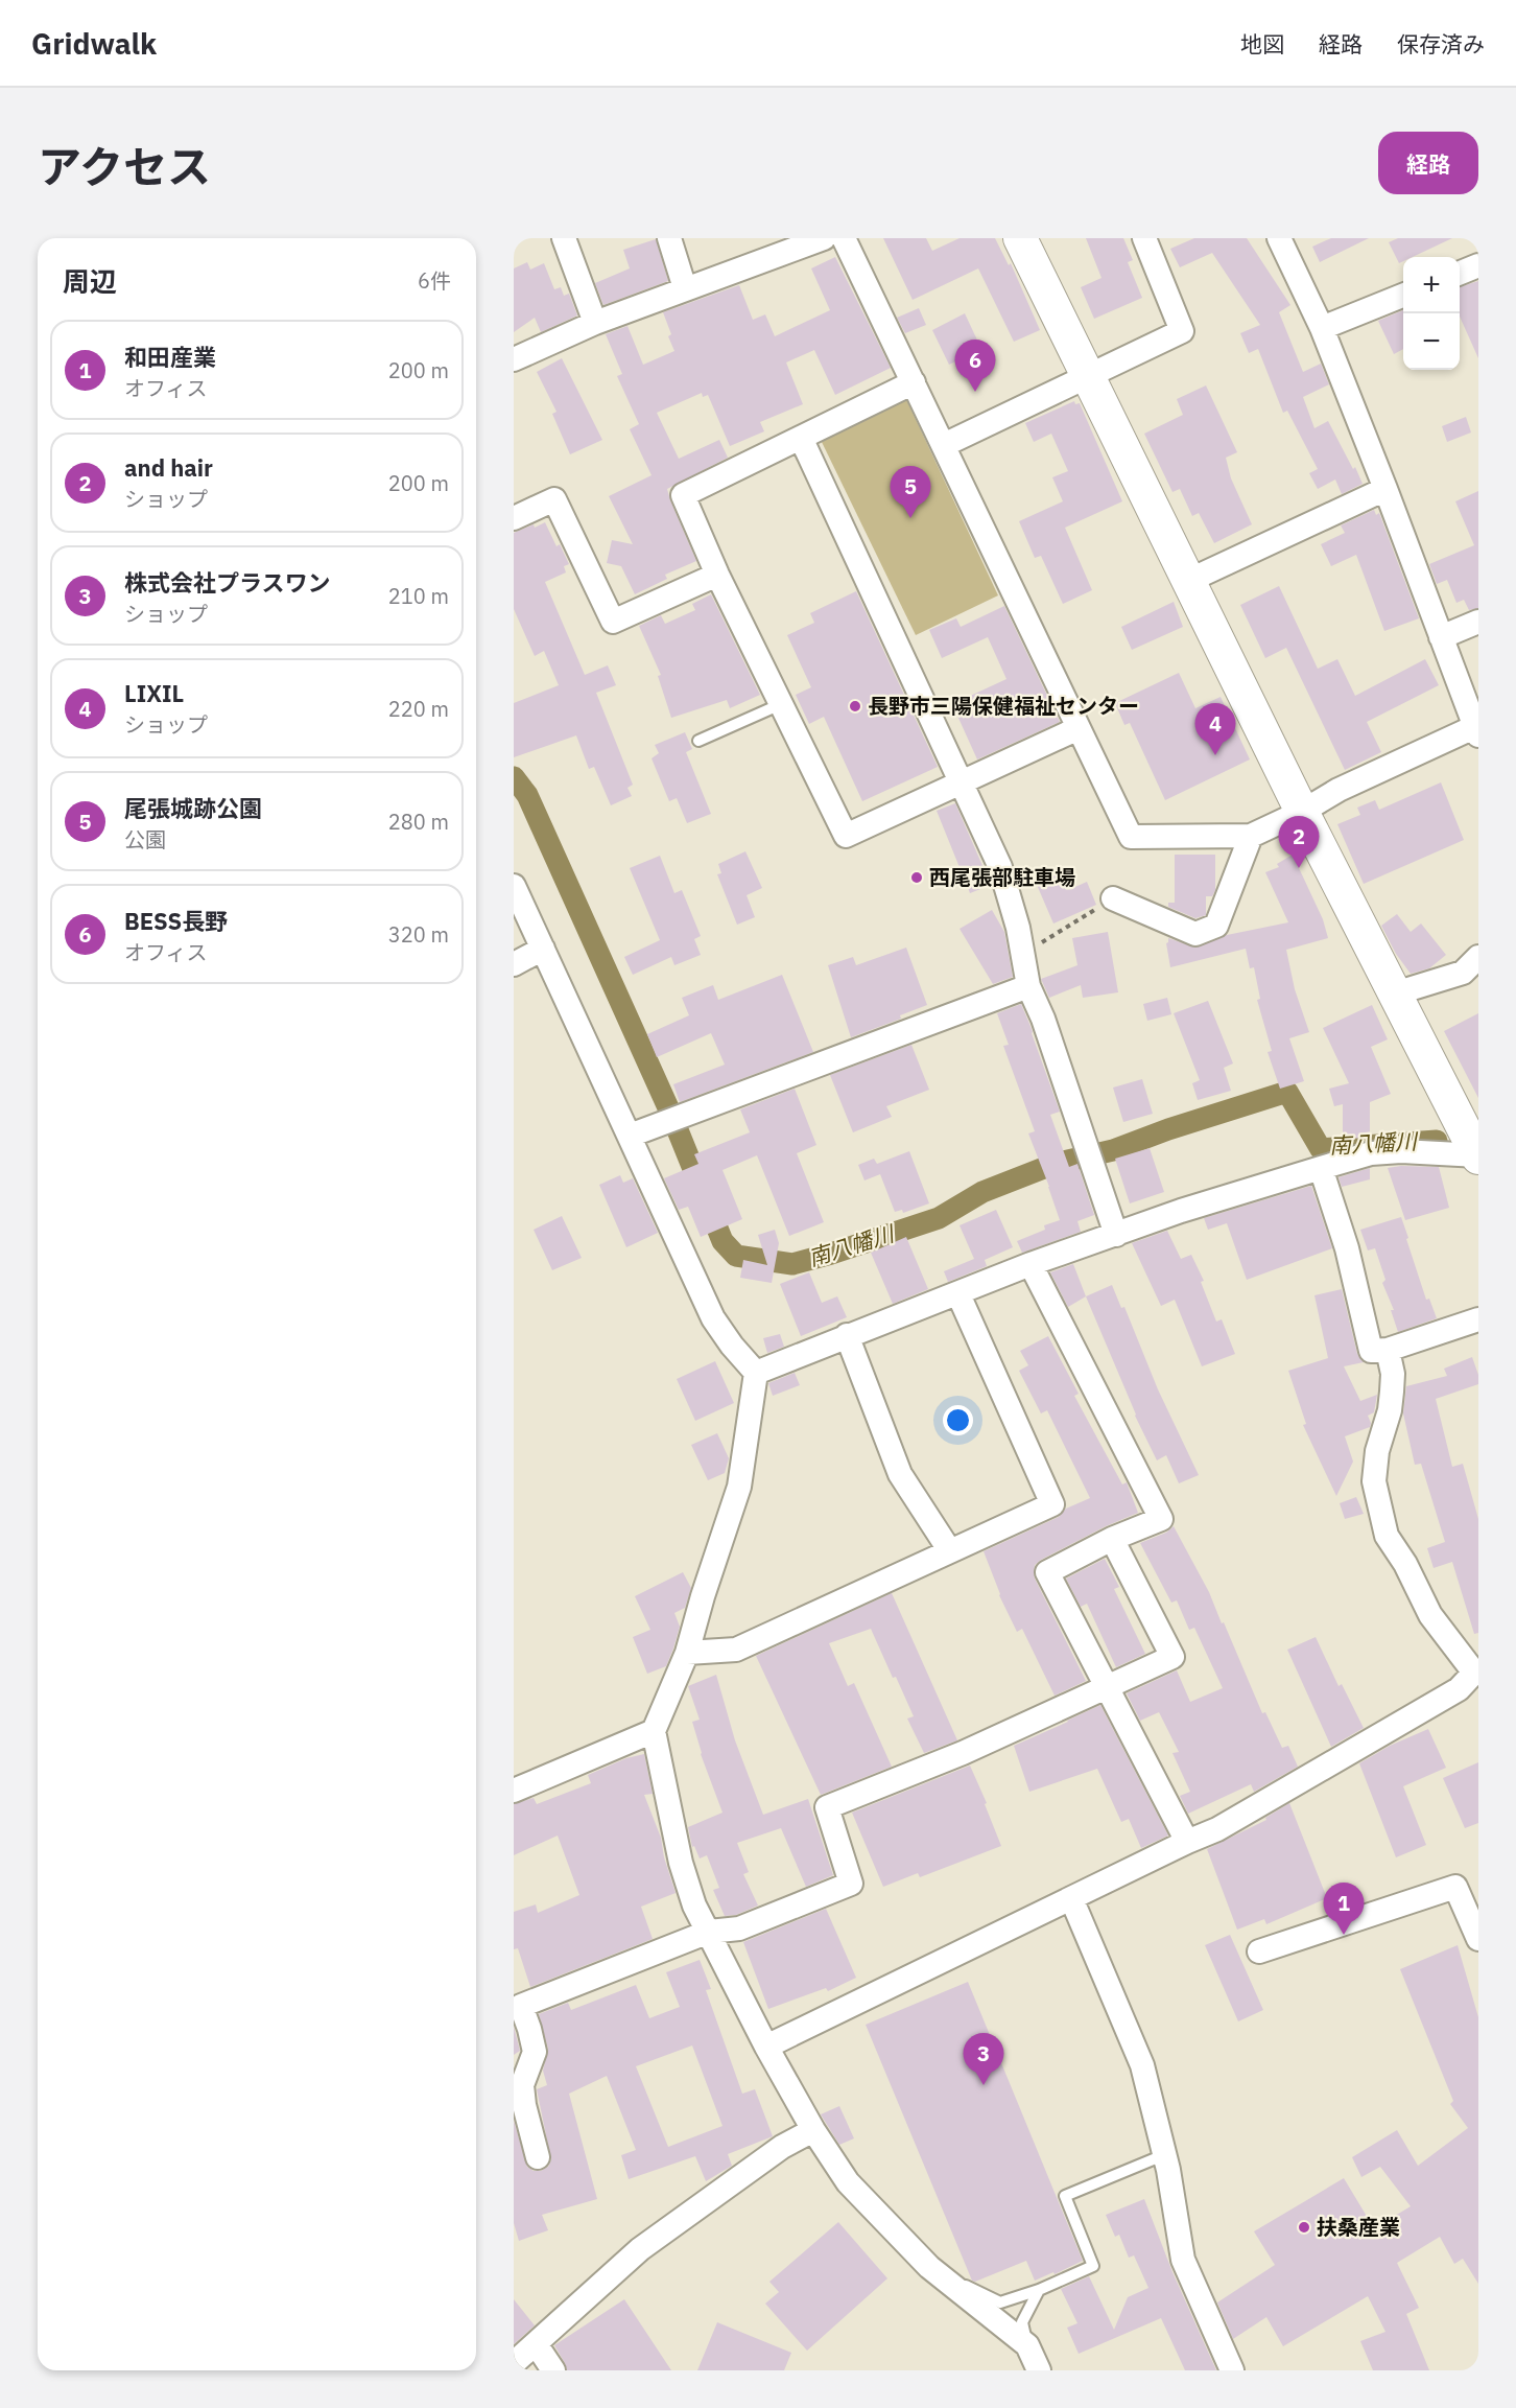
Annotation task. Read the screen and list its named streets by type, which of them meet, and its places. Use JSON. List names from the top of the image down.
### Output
{
  "water": ["南八幡川"],
  "places": ["長野市三陽保健福祉センター", "西尾張部駐車場", "扶桑産業"],
  "page": {
    "header": "Gridwalk",
    "nav": ["地図", "経路", "保存済み"],
    "title": "アクセス",
    "buttons": "経路",
    "heading": ["周辺", "6件"],
    "map_buttons": ["+", "−"],
    "list": [
      {
        "mark": "1",
        "name": "和田産業",
        "note": "オフィス",
        "value": "200 m"
      },
      {
        "mark": "2",
        "name": "and hair",
        "note": "ショップ",
        "value": "200 m"
      },
      {
        "mark": "3",
        "name": "株式会社プラスワン",
        "note": "ショップ",
        "value": "210 m"
      },
      {
        "mark": "4",
        "name": "LIXIL",
        "note": "ショップ",
        "value": "220 m"
      },
      {
        "mark": "5",
        "name": "尾張城跡公園",
        "note": "公園",
        "value": "280 m"
      },
      {
        "mark": "6",
        "name": "BESS長野",
        "note": "オフィス",
        "value": "320 m"
      }
    ],
    "pins": [
      "6",
      "5",
      "4",
      "2",
      "1",
      "3"
    ]
  }
}
